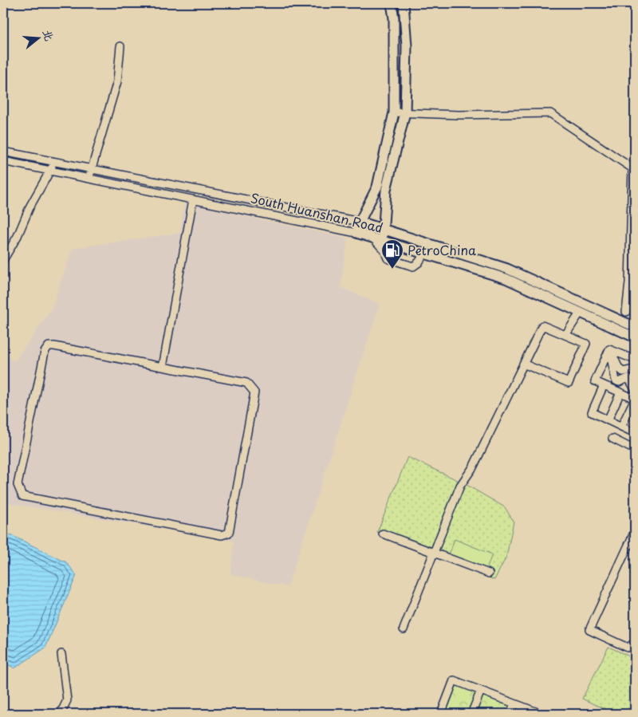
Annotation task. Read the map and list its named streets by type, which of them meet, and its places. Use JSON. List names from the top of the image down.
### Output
{
  "streets": {
    "main road": ["South Huanshan Road"]
  },
  "places": {
    "fuel station": ["PetroChina"]
  },
  "north": "right"
}
